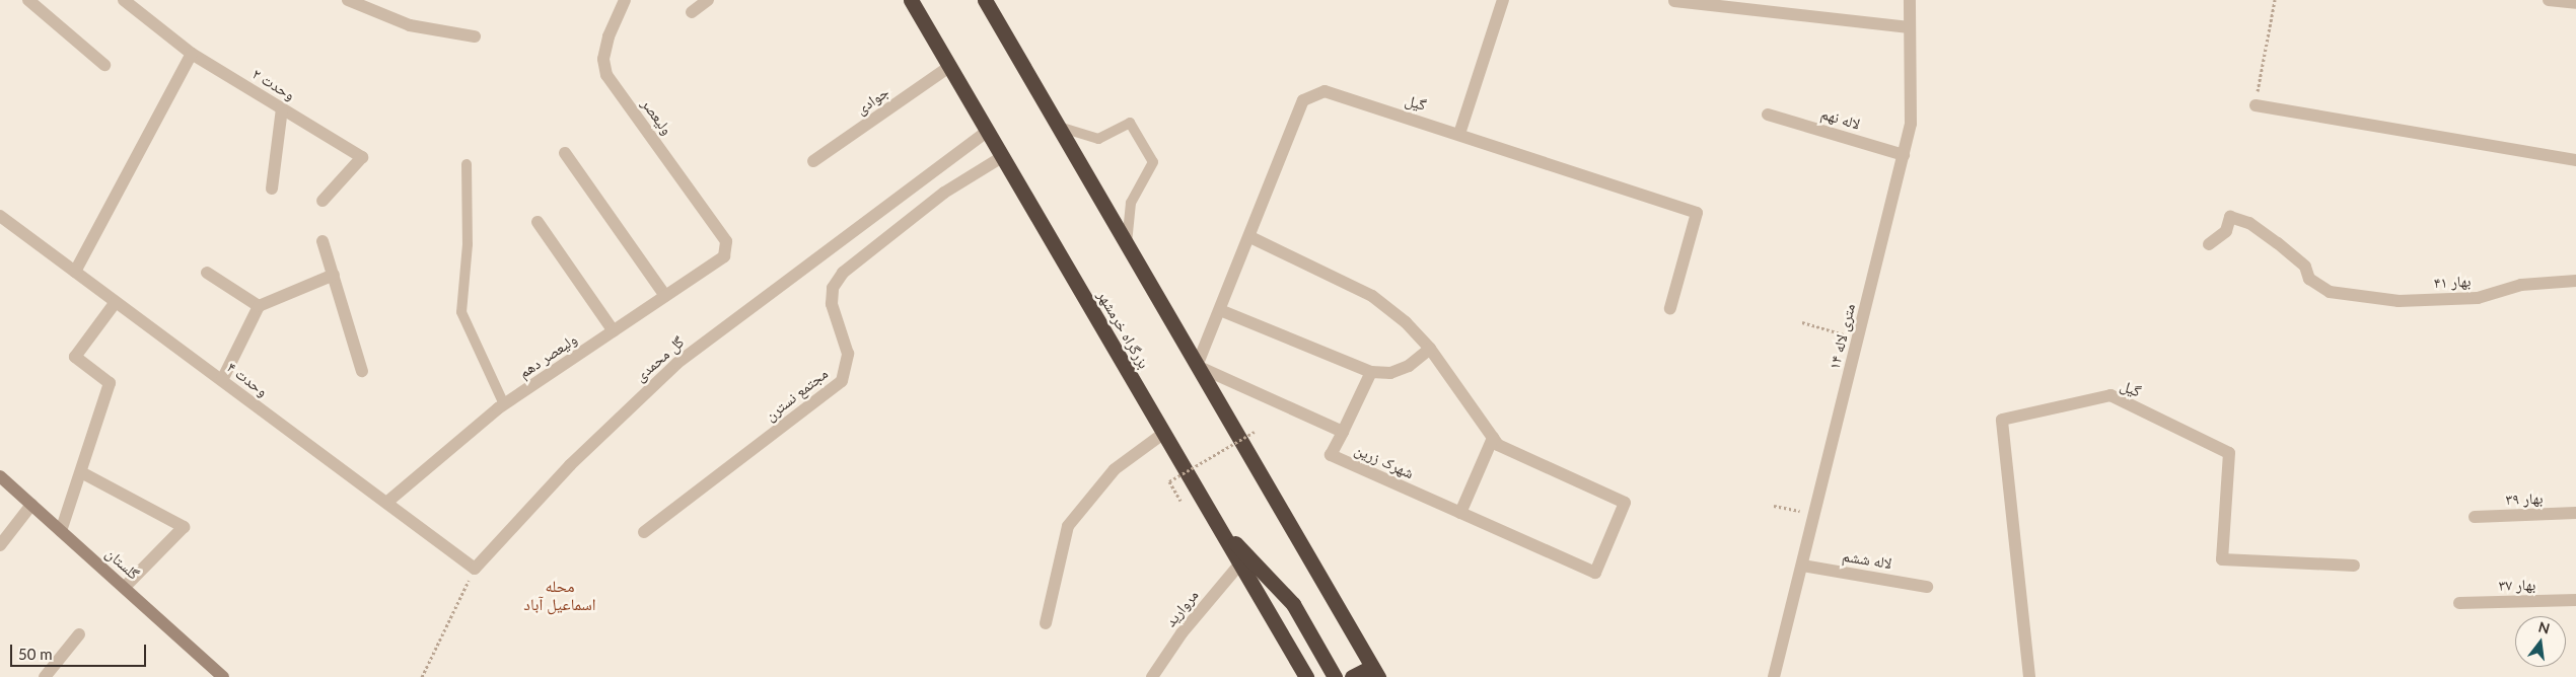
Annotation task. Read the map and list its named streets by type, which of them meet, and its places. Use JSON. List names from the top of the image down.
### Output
{
  "streets": {
    "highway": ["بزرگراه خرمشهر"],
    "main road": ["گلستان"],
    "street": [
      "وحدت ۲",
      "جوادی",
      "گیل",
      "ولیعصر",
      "لاله نهم",
      "بهار ۴۱",
      "۱۴ متری لاله",
      "ولیعصر دهم",
      "گل محمدی",
      "وحدت ۴",
      "مجتمع نسترن",
      "شهرک زرین",
      "بهار ۳۹",
      "لاله ششم",
      "بهار ۳۷",
      "مروارید"
    ]
  },
  "crossings": [
    ["جوادی", "بزرگراه خرمشهر"],
    ["گیل", "شهرک زرین"],
    ["ولیعصر", "ولیعصر دهم"],
    ["لاله نهم", "۱۴ متری لاله"],
    ["بزرگراه خرمشهر", "گل محمدی"],
    ["بزرگراه خرمشهر", "مجتمع نسترن"],
    ["بزرگراه خرمشهر", "مروارید"],
    ["۱۴ متری لاله", "لاله ششم"],
    ["ولیعصر دهم", "وحدت ۴"],
    ["گل محمدی", "وحدت ۴"]
  ],
  "districts": ["محله اسماعیل آباد"],
  "scale_bar": "50 m",
  "north": "top"
}
